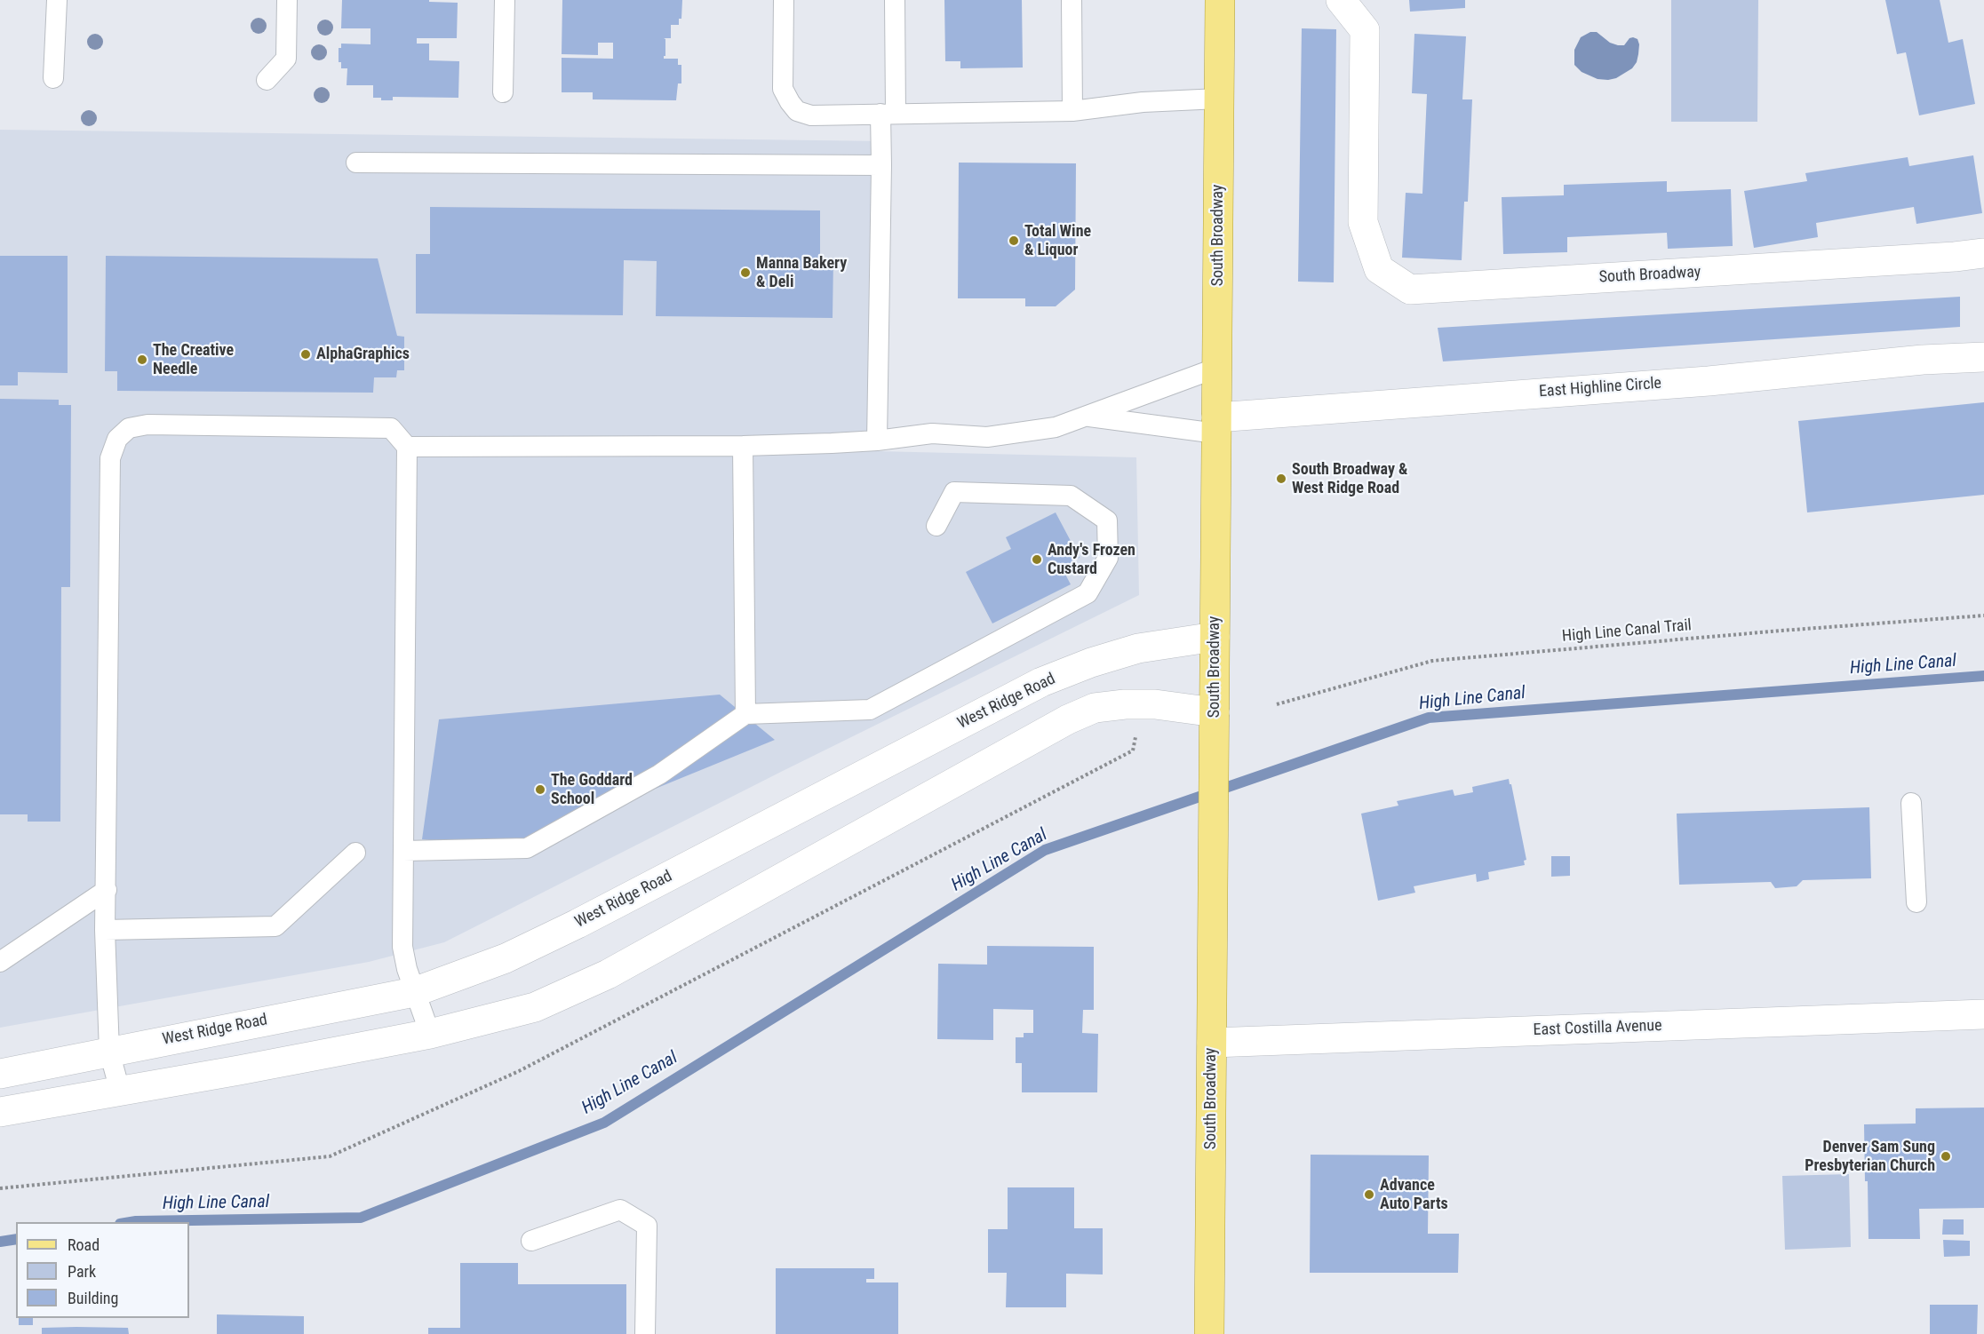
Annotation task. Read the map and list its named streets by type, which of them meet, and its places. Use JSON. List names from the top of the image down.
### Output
{
  "streets": {
    "main road": ["South Broadway"],
    "street": ["East Highline Circle", "West Ridge Road", "East Costilla Avenue"],
    "path": ["High Line Canal Trail"]
  },
  "crossings": [
    ["South Broadway", "East Highline Circle"],
    ["South Broadway", "West Ridge Road"],
    ["South Broadway", "East Costilla Avenue"]
  ],
  "water": ["High Line Canal"],
  "places": [
    "Total Wine & Liquor",
    "Manna Bakery & Deli",
    "AlphaGraphics",
    "The Creative Needle",
    "South Broadway & West Ridge Road",
    "Andy's Frozen Custard",
    "The Goddard School",
    "Denver Sam Sung Presbyterian Church",
    "Advance Auto Parts"
  ],
  "legend": ["Road", "Park", "Building"]
}
